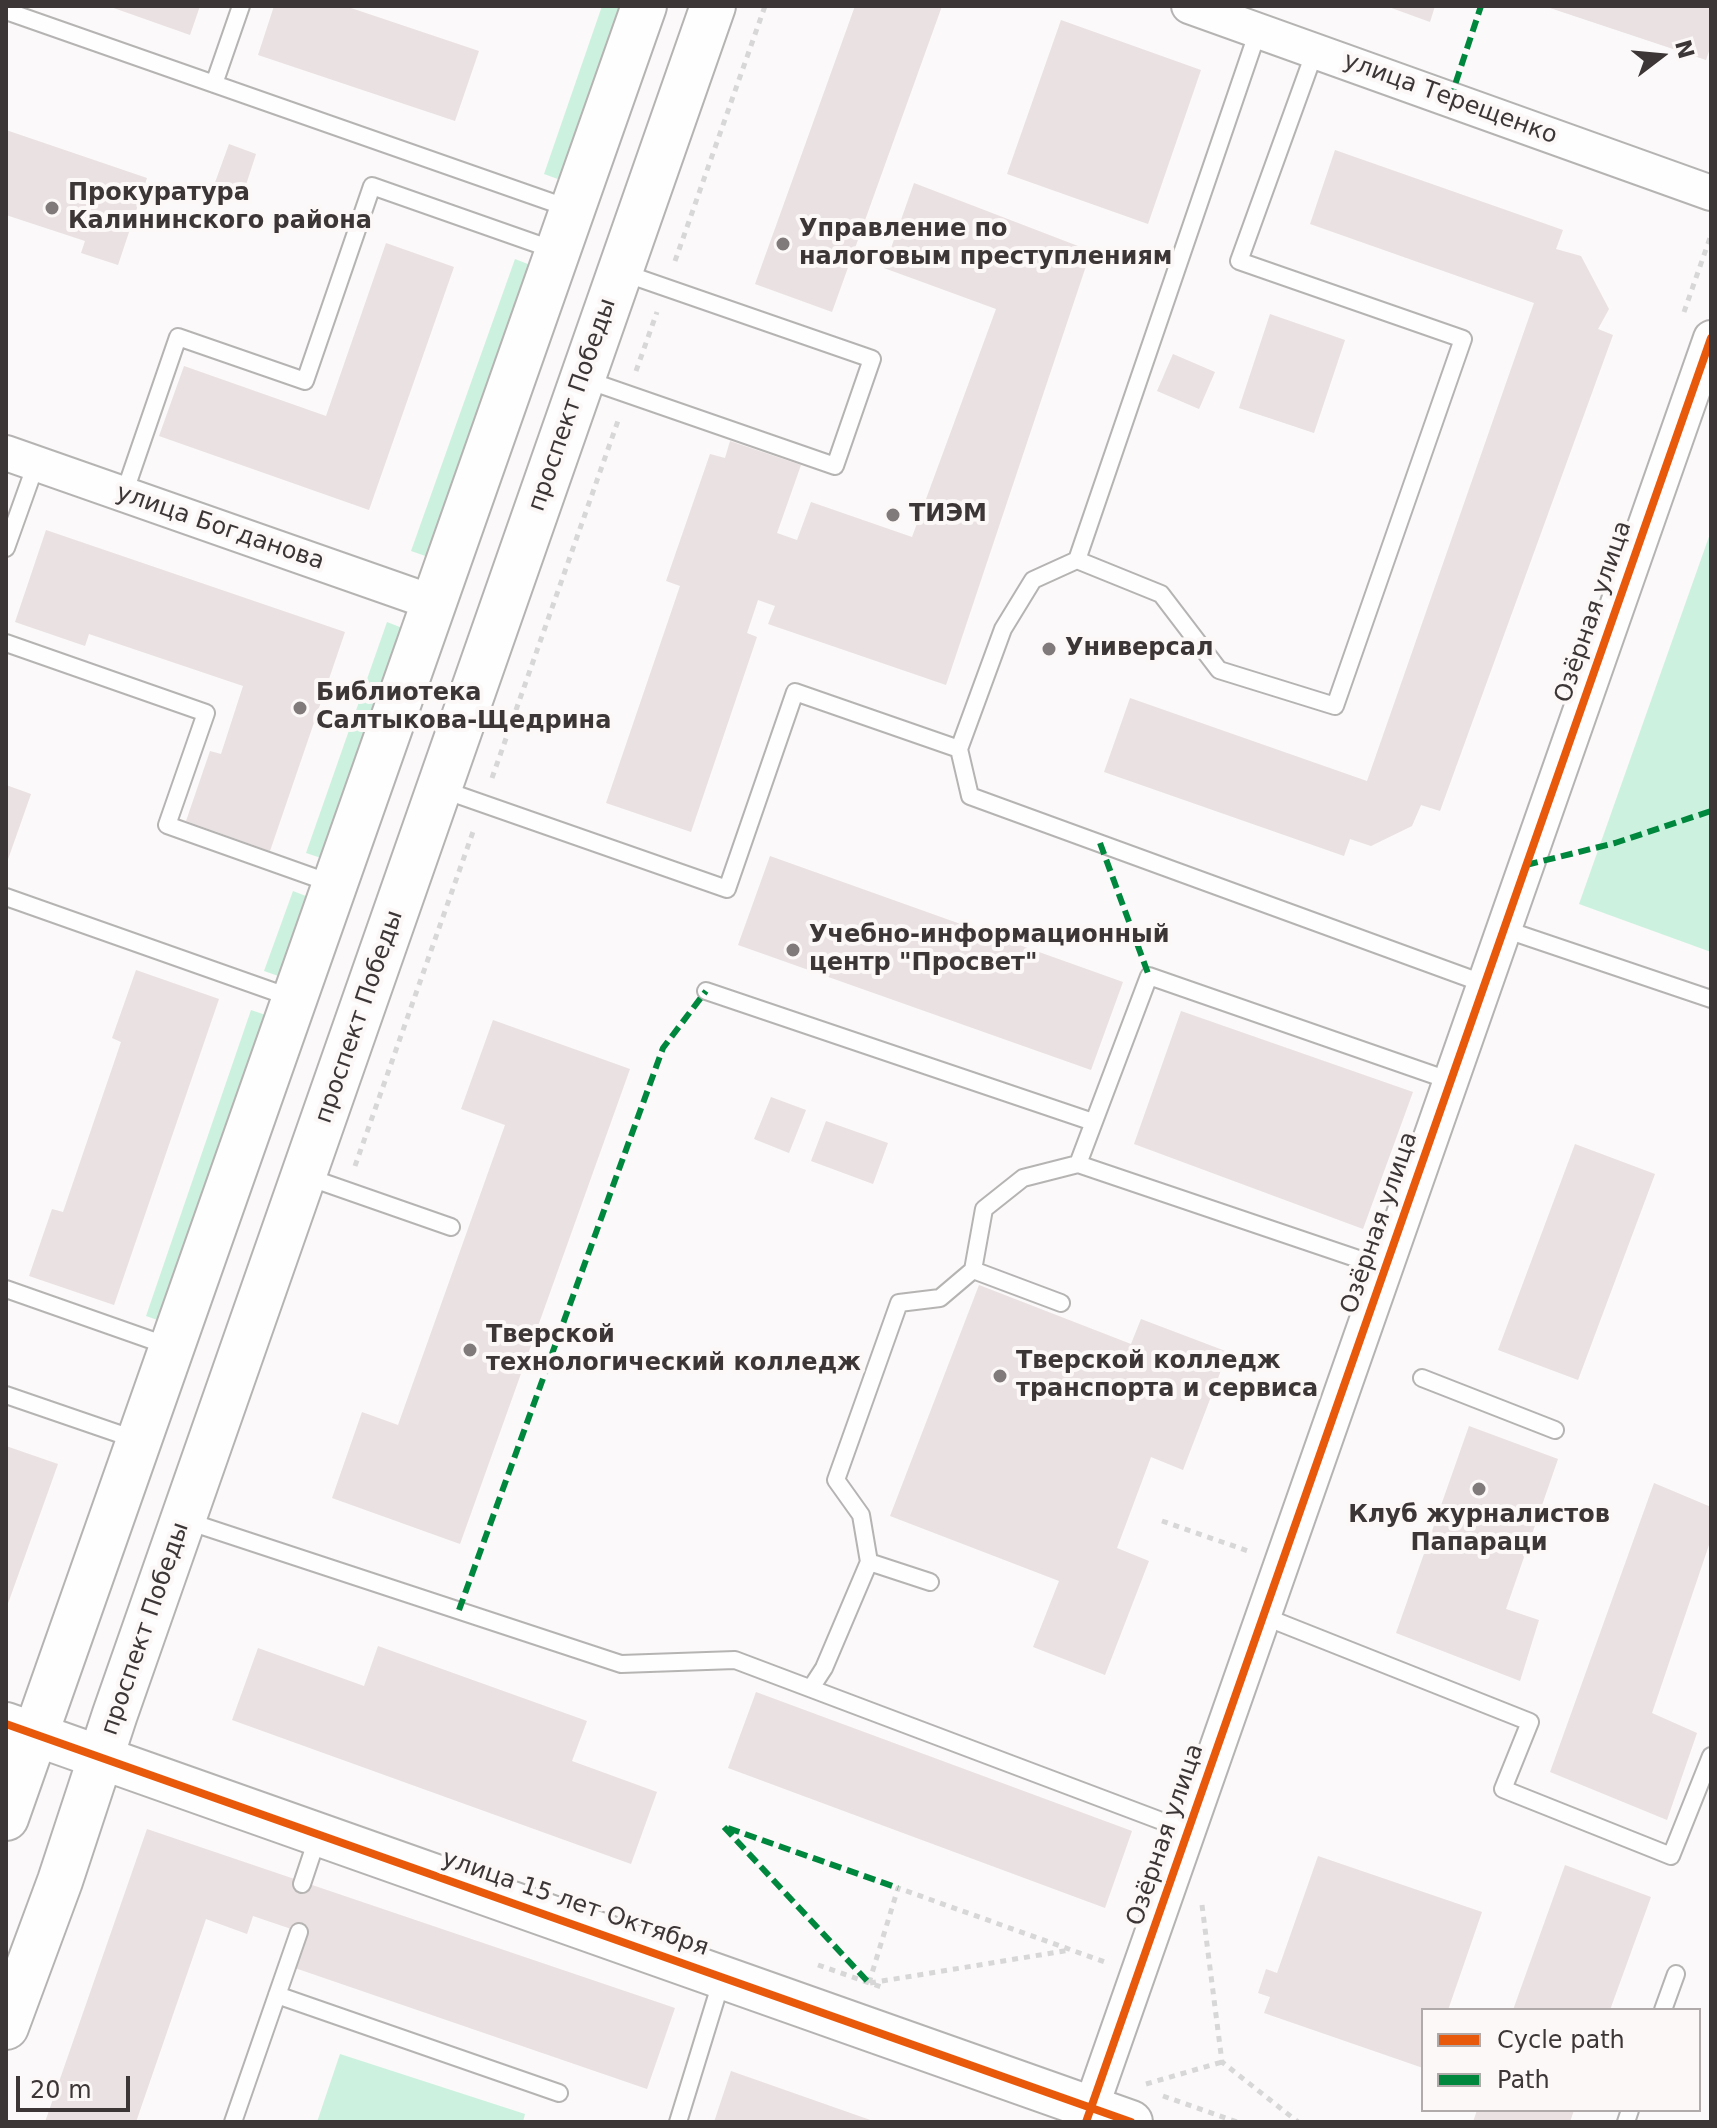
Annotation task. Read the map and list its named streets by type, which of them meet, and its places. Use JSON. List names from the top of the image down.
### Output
{
  "streets": {
    "main road": ["проспект Победы"],
    "street": [
      "улица Терещенко",
      "улица Богданова",
      "Озёрная улица",
      "улица 15 лет Октября"
    ]
  },
  "crossings": [
    ["проспект Победы", "улица 15 лет Октября"],
    ["Озёрная улица", "улица 15 лет Октября"]
  ],
  "places": [
    "Прокуратура Калининского района",
    "Управление по налоговым преступлениям",
    "ТИЭМ",
    "Универсал",
    "Библиотека Салтыкова-Щедрина",
    "Учебно-информационный центр \"Просвет\"",
    "Тверской технологический колледж",
    "Тверской колледж транспорта и сервиса",
    "Клуб журналистов Папараци"
  ],
  "legend": ["Cycle path", "Path"],
  "scale_bar": "20 m",
  "north": "right"
}
